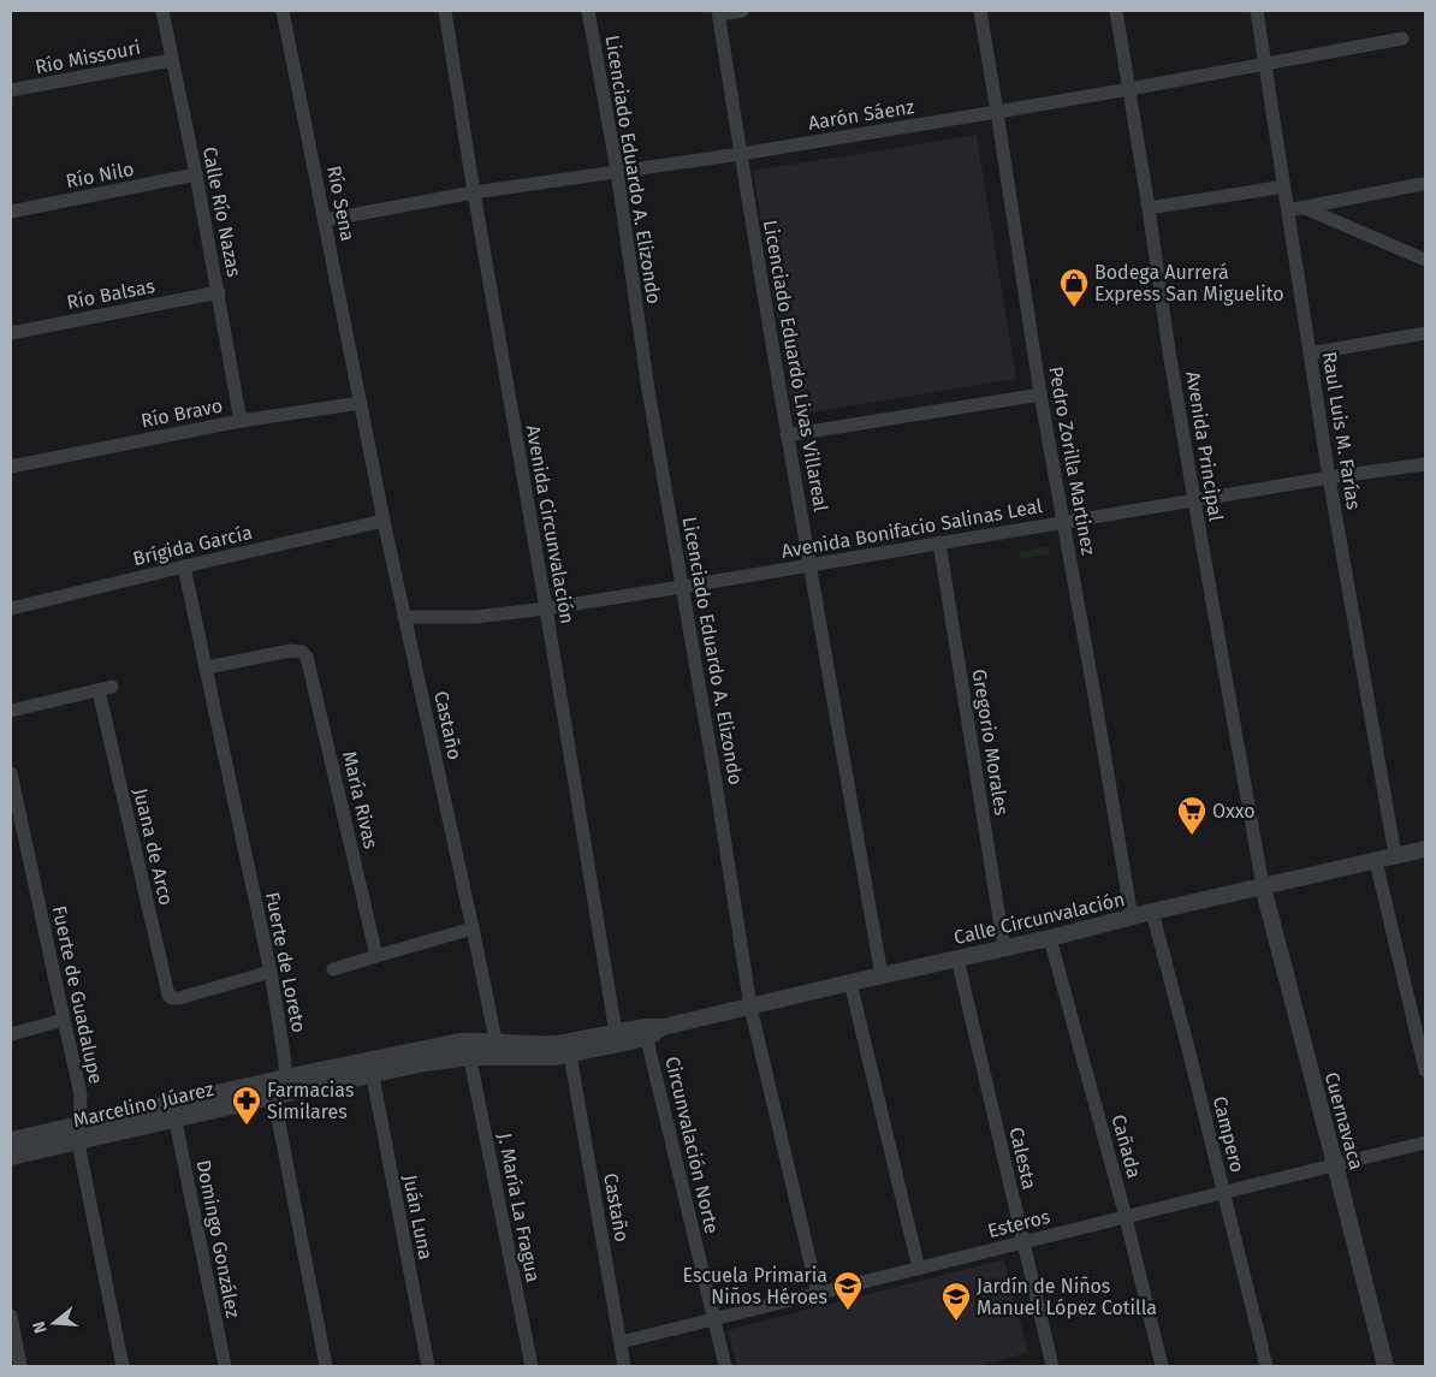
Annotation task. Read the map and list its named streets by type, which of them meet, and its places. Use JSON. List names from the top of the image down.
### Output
{
  "streets": {
    "street": [
      "Río Missouri",
      "Aarón Sáenz",
      "Licenciado Eduardo A. Elizondo",
      "Río Nilo",
      "Río Sena",
      "Calle Río Nazas",
      "Río Balsas",
      "Licenciado Eduardo Livas Villareal",
      "Río Bravo",
      "Raul Luis M. Farías",
      "Avenida Principal",
      "Pedro Zorilla Martinez",
      "Avenida Circunvalación",
      "Avenida Bonifacio Salinas Leal",
      "Brígida García",
      "Castaño",
      "Gregorio Morales",
      "María Rivas",
      "Juana de Arco",
      "Calle Circunvalación",
      "Fuerte de Loreto",
      "Fuerte de Guadalupe",
      "Marcelino Júarez",
      "Cuernavaca",
      "Campero",
      "Circunvalación Norte",
      "Cañada",
      "Calesta",
      "J. María La Fragua",
      "Juán Luna",
      "Esteros",
      "Domingo González"
    ]
  },
  "crossings": [
    ["Río Missouri", "Calle Río Nazas"],
    ["Aarón Sáenz", "Licenciado Eduardo A. Elizondo"],
    ["Aarón Sáenz", "Río Sena"],
    ["Aarón Sáenz", "Licenciado Eduardo Livas Villareal"],
    ["Aarón Sáenz", "Raul Luis M. Farías"],
    ["Aarón Sáenz", "Avenida Principal"],
    ["Aarón Sáenz", "Pedro Zorilla Martinez"],
    ["Aarón Sáenz", "Avenida Circunvalación"],
    ["Licenciado Eduardo A. Elizondo", "Avenida Bonifacio Salinas Leal"],
    ["Licenciado Eduardo A. Elizondo", "Calle Circunvalación"],
    ["Licenciado Eduardo A. Elizondo", "Esteros"],
    ["Río Nilo", "Calle Río Nazas"],
    ["Río Sena", "Río Bravo"],
    ["Río Sena", "Castaño"],
    ["Calle Río Nazas", "Río Balsas"],
    ["Calle Río Nazas", "Río Bravo"],
    ["Licenciado Eduardo Livas Villareal", "Avenida Bonifacio Salinas Leal"],
    ["Licenciado Eduardo Livas Villareal", "Calle Circunvalación"],
    ["Río Bravo", "Castaño"],
    ["Raul Luis M. Farías", "Avenida Bonifacio Salinas Leal"],
    ["Raul Luis M. Farías", "Calle Circunvalación"],
    ["Avenida Principal", "Avenida Bonifacio Salinas Leal"],
    ["Avenida Principal", "Calle Circunvalación"],
    ["Avenida Principal", "Cuernavaca"],
    ["Pedro Zorilla Martinez", "Avenida Bonifacio Salinas Leal"],
    ["Pedro Zorilla Martinez", "Calle Circunvalación"],
    ["Avenida Circunvalación", "Avenida Bonifacio Salinas Leal"],
    ["Avenida Circunvalación", "Calle Circunvalación"],
    ["Avenida Bonifacio Salinas Leal", "Castaño"],
    ["Avenida Bonifacio Salinas Leal", "Gregorio Morales"],
    ["Brígida García", "Castaño"],
    ["Brígida García", "Fuerte de Loreto"],
    ["Castaño", "Calle Circunvalación"],
    ["Castaño", "Marcelino Júarez"],
    ["Castaño", "Esteros"],
    ["Gregorio Morales", "Calle Circunvalación"],
    ["María Rivas", "Fuerte de Loreto"],
    ["Juana de Arco", "Fuerte de Loreto"],
    ["Calle Circunvalación", "Marcelino Júarez"],
    ["Calle Circunvalación", "Cuernavaca"],
    ["Calle Circunvalación", "Campero"],
    ["Calle Circunvalación", "Circunvalación Norte"],
    ["Calle Circunvalación", "Cañada"],
    ["Calle Circunvalación", "Calesta"],
    ["Fuerte de Loreto", "Marcelino Júarez"],
    ["Fuerte de Guadalupe", "Marcelino Júarez"],
    ["Marcelino Júarez", "J. María La Fragua"],
    ["Marcelino Júarez", "Juán Luna"],
    ["Marcelino Júarez", "Domingo González"],
    ["Cuernavaca", "Esteros"],
    ["Campero", "Esteros"],
    ["Circunvalación Norte", "Esteros"],
    ["Cañada", "Esteros"],
    ["Calesta", "Esteros"]
  ],
  "places": {
    "shop": ["Bodega Aurrerá Express San Miguelito"],
    "supermarket": ["Oxxo"],
    "pharmacy": ["Farmacias Similares"],
    "school or university": ["Escuela Primaria Niños Héroes", "Jardín de Niños Manuel López Cotilla"]
  },
  "north": "left"
}
